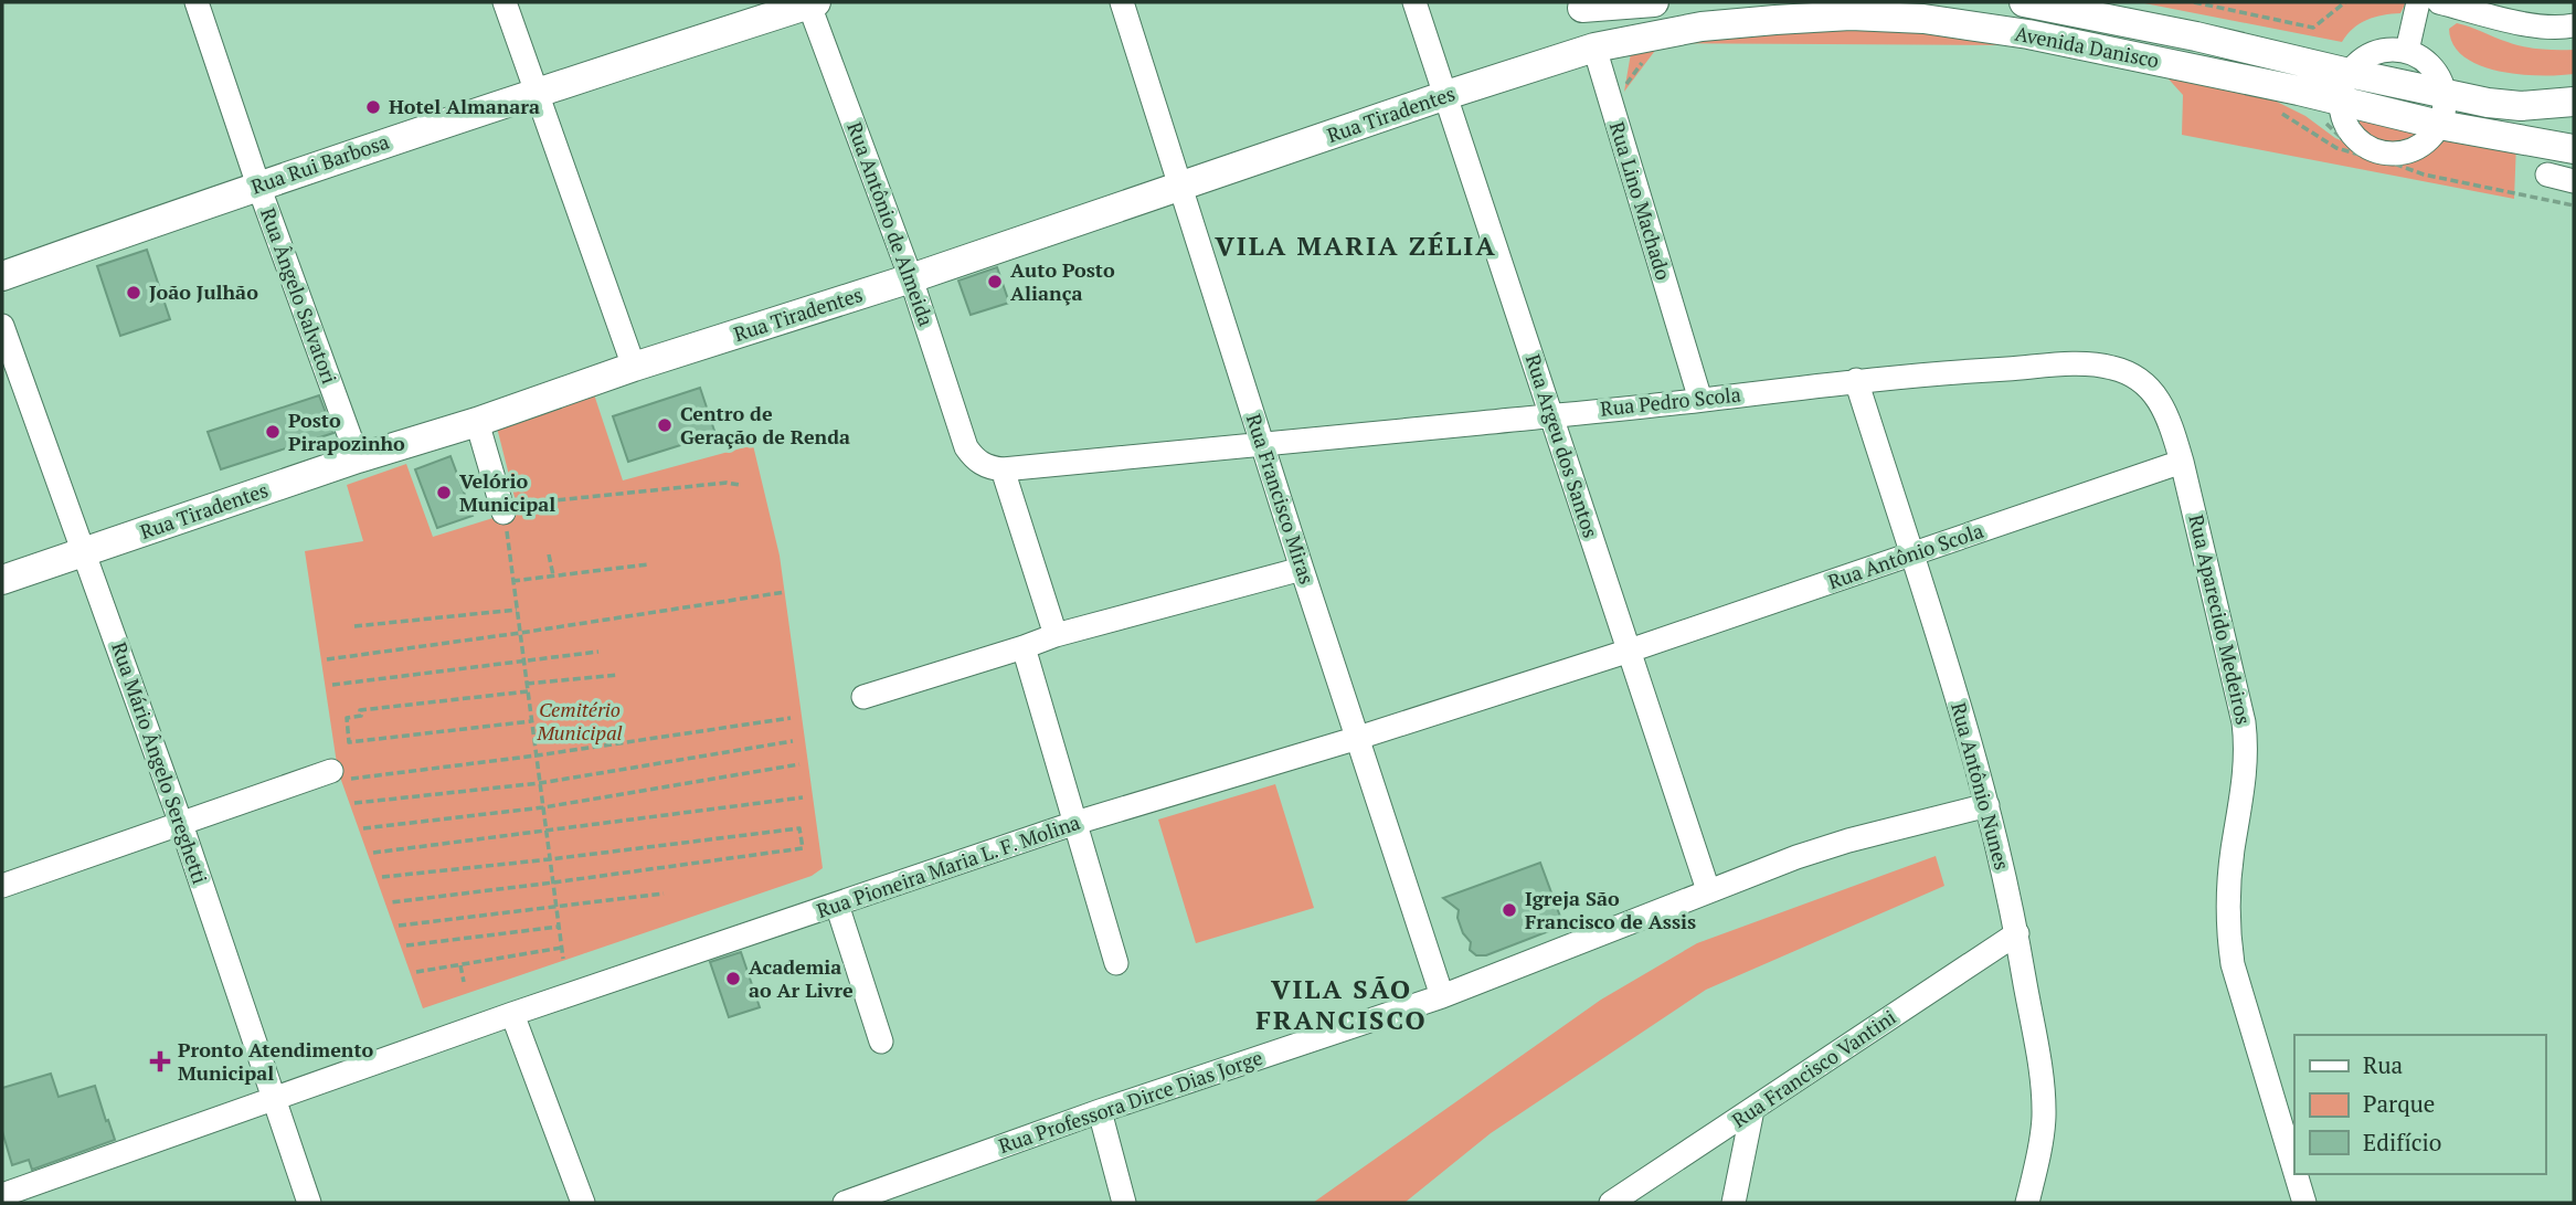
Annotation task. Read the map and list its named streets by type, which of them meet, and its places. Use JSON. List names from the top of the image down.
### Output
{
  "streets": {
    "main road": [
      "Avenida Danisco",
      "Rua Tiradentes",
      "Rua Rui Barbosa",
      "Rua Lino Machado"
    ],
    "street": [
      "Rua Antônio de Almeida",
      "Rua Ângelo Salvatori",
      "Rua Pedro Scola",
      "Rua Argeu dos Santos",
      "Rua Francisco Miras",
      "Rua Antônio Scola",
      "Rua Aparecido Medeiros",
      "Rua Mário Ângelo Sereghetti",
      "Rua Antônio Nunes",
      "Rua Pioneira Maria L. F. Molina",
      "Rua Francisco Vantini",
      "Rua Professora Dirce Dias Jorge"
    ]
  },
  "crossings": [
    ["Avenida Danisco", "Rua Tiradentes"],
    ["Avenida Danisco", "Rua Lino Machado"],
    ["Rua Tiradentes", "Rua Lino Machado"],
    ["Rua Tiradentes", "Rua Antônio de Almeida"],
    ["Rua Tiradentes", "Rua Ângelo Salvatori"],
    ["Rua Tiradentes", "Rua Argeu dos Santos"],
    ["Rua Tiradentes", "Rua Francisco Miras"],
    ["Rua Tiradentes", "Rua Mário Ângelo Sereghetti"],
    ["Rua Rui Barbosa", "Rua Antônio de Almeida"],
    ["Rua Rui Barbosa", "Rua Ângelo Salvatori"],
    ["Rua Lino Machado", "Rua Pedro Scola"],
    ["Rua Antônio de Almeida", "Rua Pedro Scola"],
    ["Rua Pedro Scola", "Rua Argeu dos Santos"],
    ["Rua Pedro Scola", "Rua Francisco Miras"],
    ["Rua Pedro Scola", "Rua Aparecido Medeiros"],
    ["Rua Pedro Scola", "Rua Antônio Nunes"],
    ["Rua Argeu dos Santos", "Rua Antônio Scola"],
    ["Rua Argeu dos Santos", "Rua Pioneira Maria L. F. Molina"],
    ["Rua Argeu dos Santos", "Rua Professora Dirce Dias Jorge"],
    ["Rua Francisco Miras", "Rua Pioneira Maria L. F. Molina"],
    ["Rua Francisco Miras", "Rua Professora Dirce Dias Jorge"],
    ["Rua Antônio Scola", "Rua Aparecido Medeiros"],
    ["Rua Antônio Scola", "Rua Antônio Nunes"],
    ["Rua Antônio Scola", "Rua Pioneira Maria L. F. Molina"],
    ["Rua Mário Ângelo Sereghetti", "Rua Pioneira Maria L. F. Molina"],
    ["Rua Antônio Nunes", "Rua Francisco Vantini"],
    ["Rua Antônio Nunes", "Rua Professora Dirce Dias Jorge"]
  ],
  "districts": ["VILA MARIA ZÉLIA", "VILA SÃO FRANCISCO"],
  "parks": ["Cemitério Municipal"],
  "places": {
    "other": [
      "Hotel Almanara",
      "Auto Posto Aliança",
      "João Julhão",
      "Centro de Geração de Renda",
      "Posto Pirapozinho",
      "Velório Municipal",
      "Igreja São Francisco de Assis",
      "Academia ao Ar Livre"
    ],
    "health": ["Pronto Atendimento Municipal"]
  },
  "legend": ["Rua", "Parque", "Edifício"]
}
